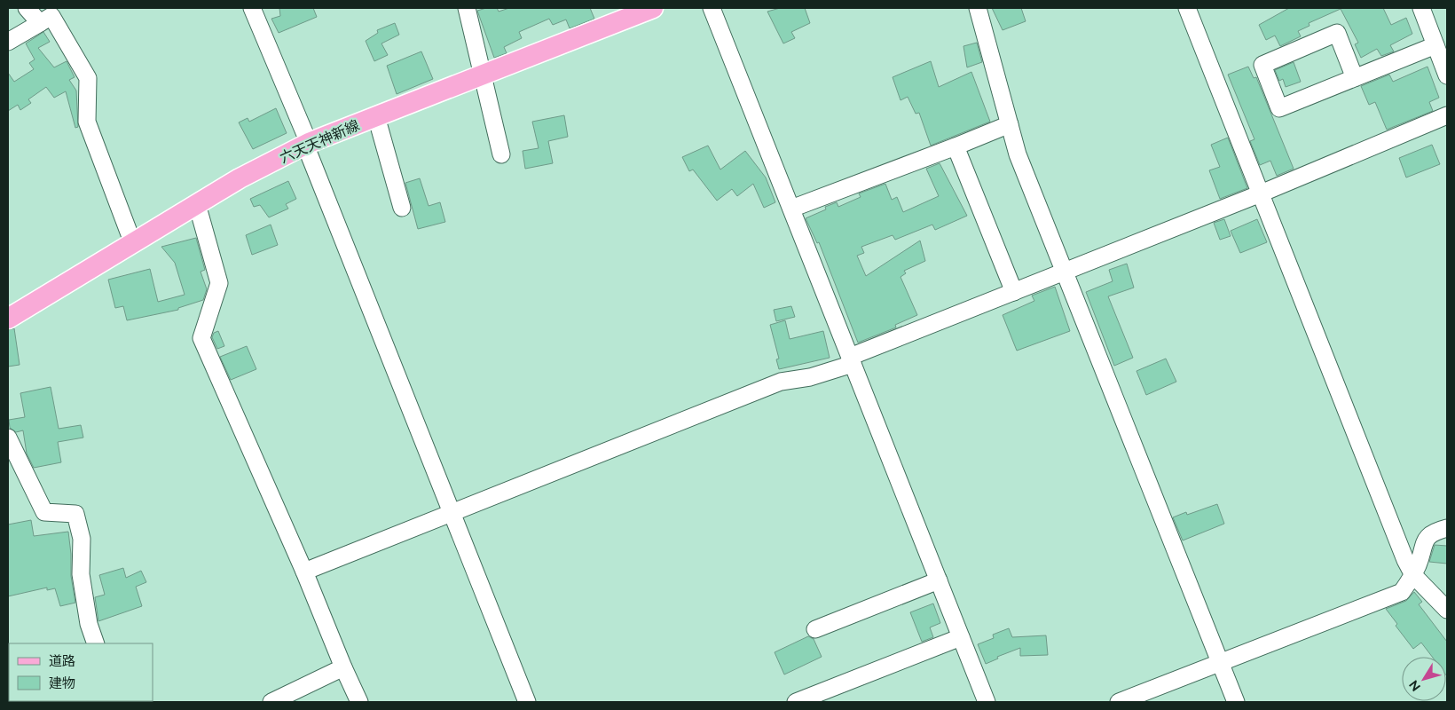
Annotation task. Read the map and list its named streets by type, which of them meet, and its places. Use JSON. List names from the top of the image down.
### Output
{
  "streets": {
    "main road": ["六天天神新線"]
  },
  "legend": ["道路", "建物"],
  "north": "bottom left"
}
